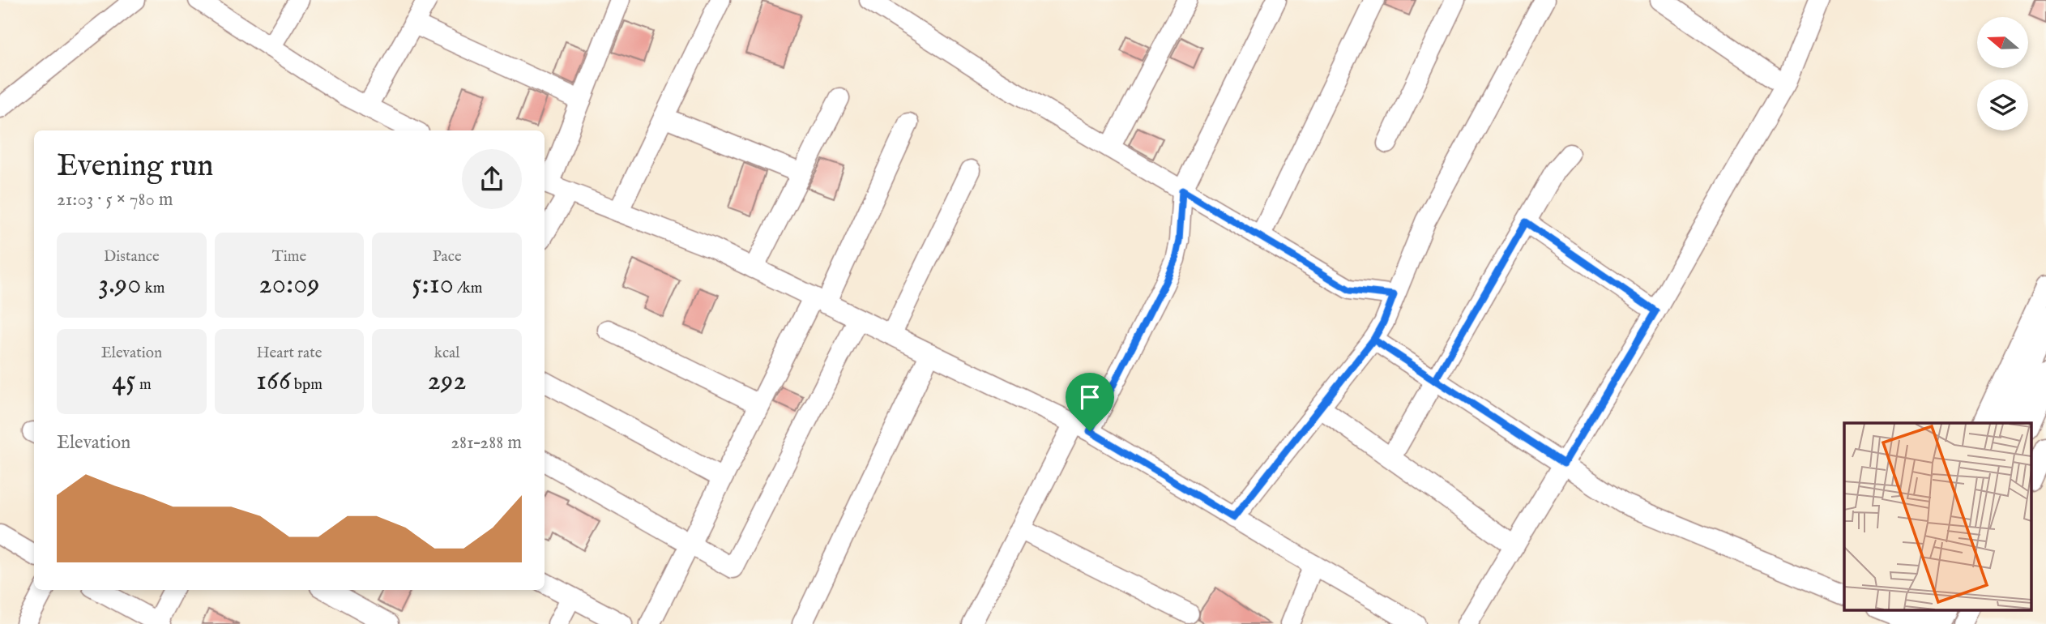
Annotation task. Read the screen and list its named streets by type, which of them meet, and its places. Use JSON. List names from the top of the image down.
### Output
{
  "north": "left",
  "page": {
    "heading": ["Evening run", "21:03 · 5 × 780 m"],
    "stats": [
      ["Distance", "3.90 km"],
      ["Time", "20:09"],
      ["Pace", "5:10 /km"],
      ["Elevation", "45 m"],
      ["Heart rate", "166 bpm"],
      ["kcal", "292"]
    ],
    "chart": ["Elevation", "281–288 m"]
  }
}
